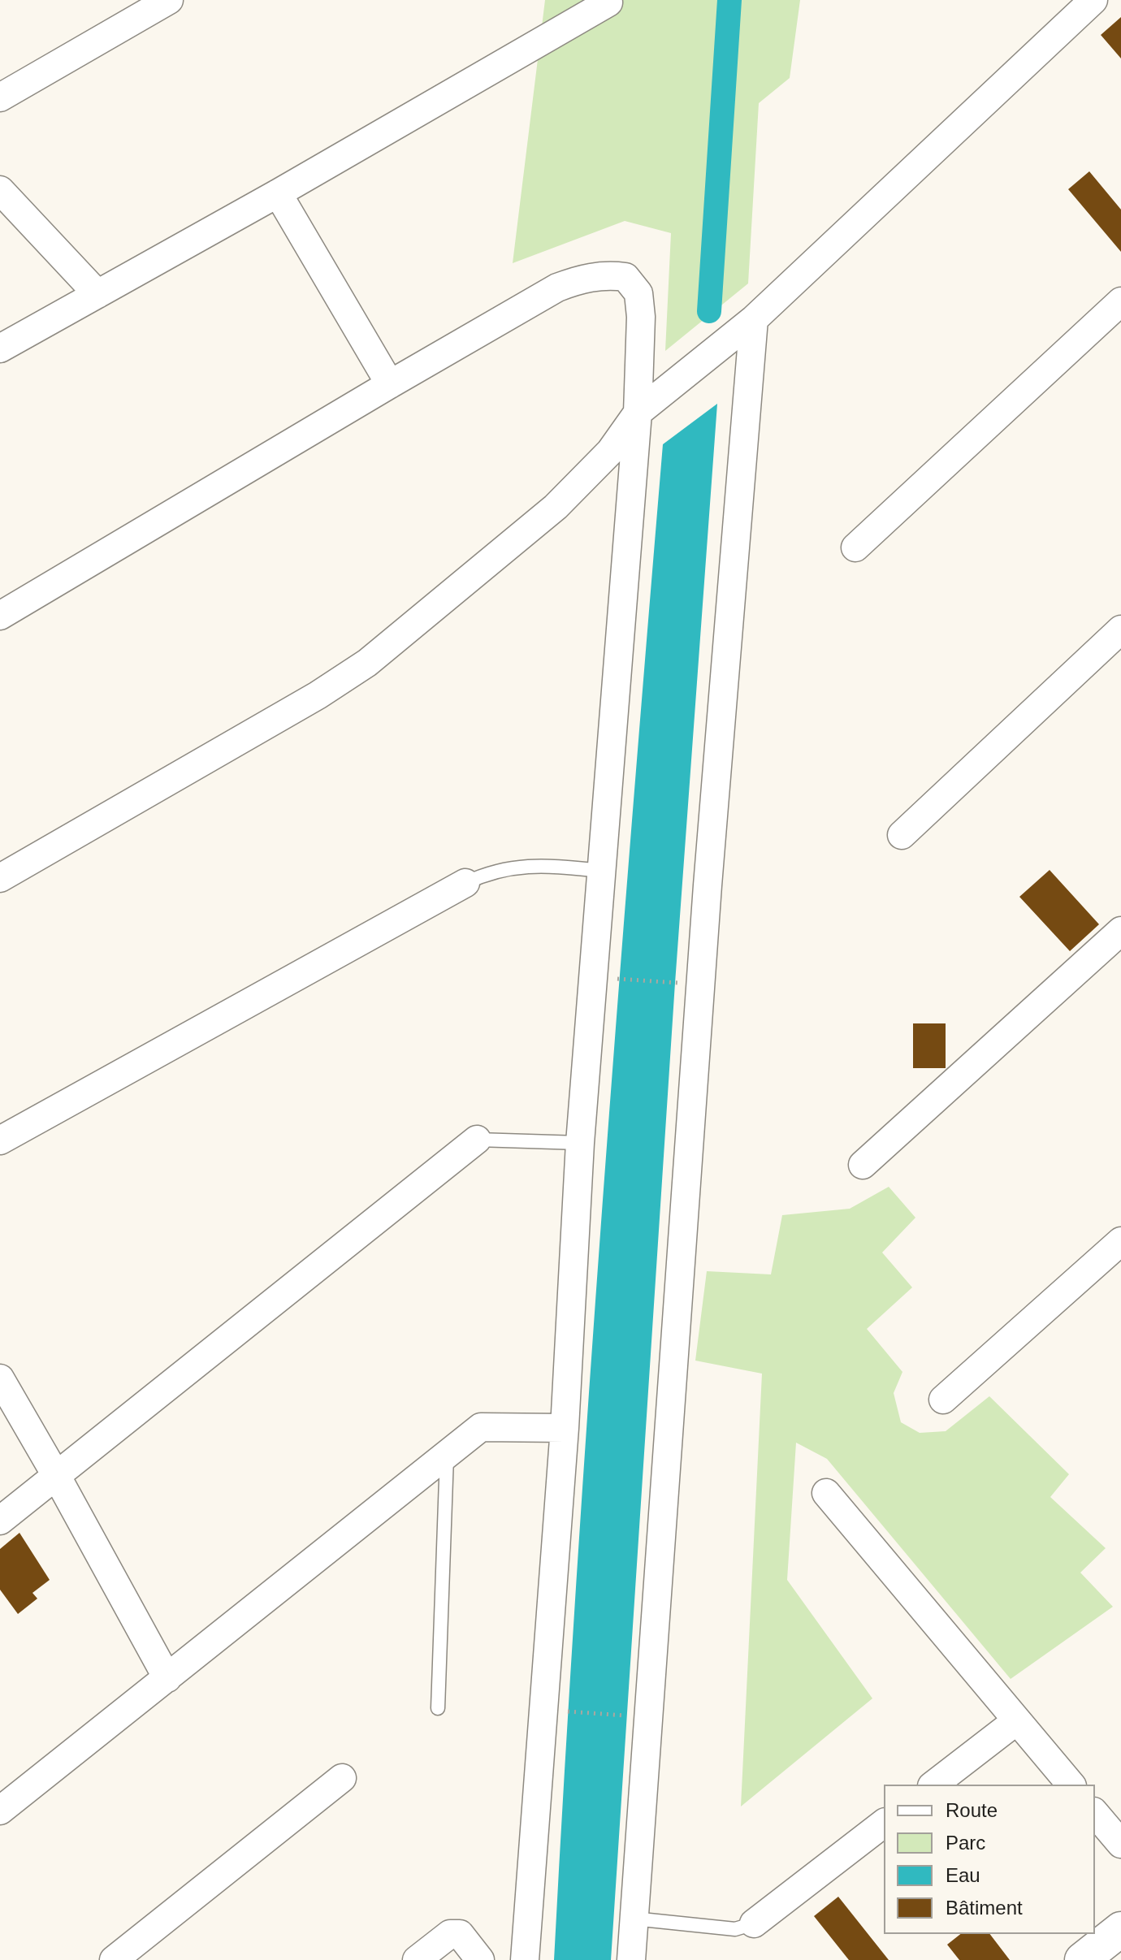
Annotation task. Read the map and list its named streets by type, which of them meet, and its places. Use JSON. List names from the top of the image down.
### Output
{
  "legend": [
    "Route",
    "Parc",
    "Eau",
    "Bâtiment"
  ]
}
